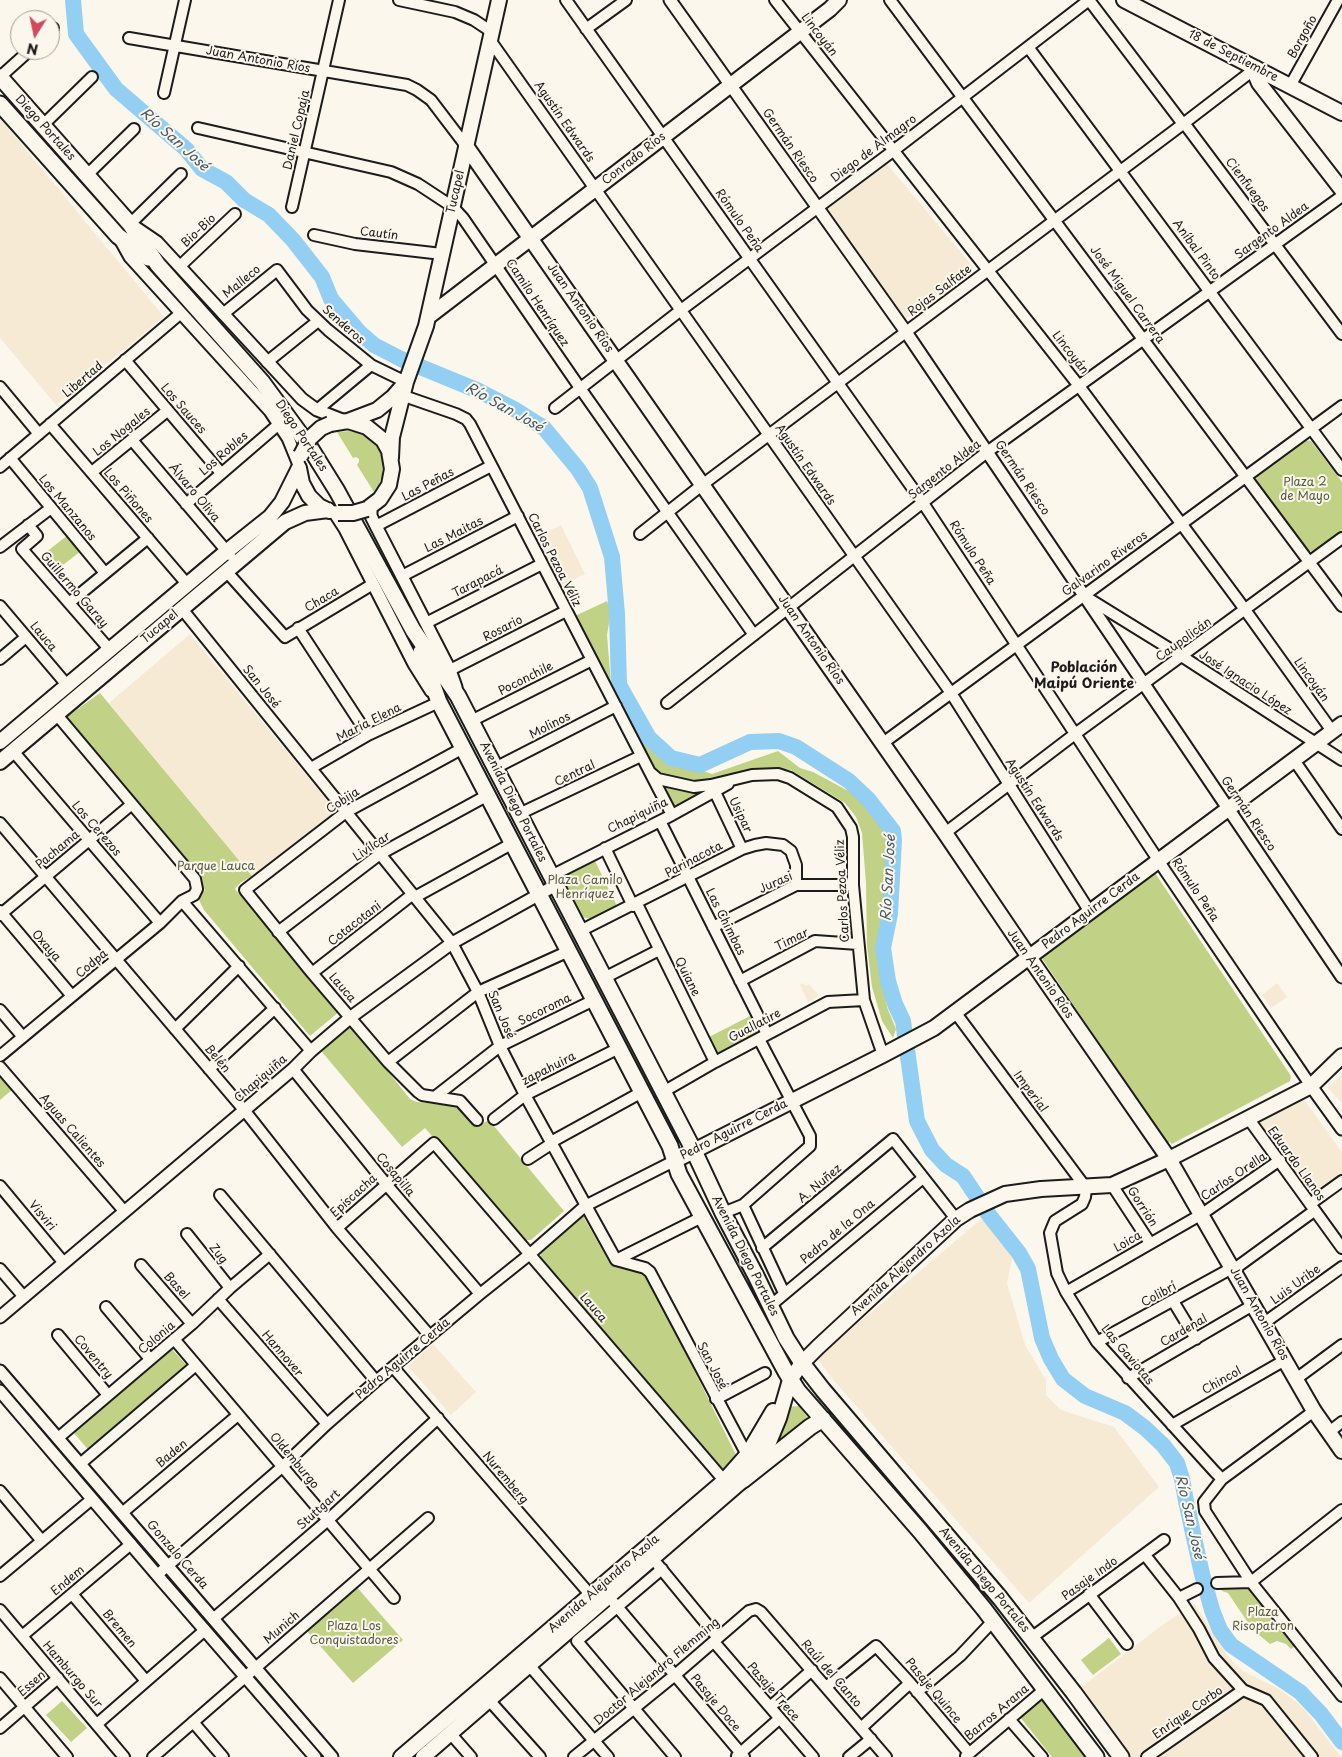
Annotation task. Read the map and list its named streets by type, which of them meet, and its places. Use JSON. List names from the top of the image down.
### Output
{
  "streets": {
    "main road": [
      "18 de Septiembre",
      "Juan Antonio Ríos",
      "Diego Portales",
      "Conrado Ríos",
      "Tucapel",
      "Avenida Diego Portales",
      "Pedro Aguirre Cerda",
      "Avenida Alejandro Azola"
    ],
    "street": [
      "Lincoyán",
      "Borgoño",
      "Agustín Edwards",
      "Daniel Copaja",
      "Germán Riesco",
      "Diego de Almagro",
      "Cienfuegos",
      "Rómulo Peña",
      "Bio-Bio",
      "Sargento Aldea",
      "Cautín",
      "Aníbal Pinto",
      "Malleco",
      "Rojas Salfate",
      "José Miguel Carrera",
      "Camilo Henríquez",
      "Senderos",
      "Libertad",
      "Los Sauces",
      "Los Nogales",
      "Los Robles",
      "Las Peñas",
      "Álvaro Oliva",
      "Los Piñones",
      "Los Manzanos",
      "Las Maitas",
      "Carlos Pezoa Véliz",
      "Galvarino Riveros",
      "Tarapacá",
      "Guillermo Garay",
      "Chaca",
      "Rosario",
      "Lauca",
      "Caupolicán",
      "Poconchile",
      "José Ignacio López",
      "San José",
      "María Elena",
      "Molinos",
      "Central",
      "Cobija",
      "Usipar",
      "Chapiquiña",
      "Los Cerezos",
      "Livílcar",
      "Pachama",
      "Parinacota",
      "Jurasi",
      "Las Chimbas",
      "Cotacotani",
      "Timar",
      "Oxaya",
      "Codpa",
      "Quiane",
      "Socoroma",
      "Guallatire",
      "Belén",
      "zapahuira",
      "Imperial",
      "Aguas Calientes",
      "Eduardo Llanos",
      "Cosapilla",
      "Carlos Orella",
      "A. Nuñez",
      "Episcacha",
      "Gorrión",
      "Visviri",
      "Pedro de la Ona",
      "Loica",
      "Zug",
      "Luis Uribe",
      "Basel",
      "Colibrí",
      "Cardenal",
      "Colonia",
      "Hannover",
      "Las Gaviotas",
      "Coventry",
      "Chincol",
      "Baden",
      "Oldemburgo",
      "Nuremberg",
      "Stuttgart",
      "Gonzalo Cerda",
      "Pasaje Indo",
      "Endem",
      "Munich",
      "Bremen",
      "Doctor Alejandro Flemming",
      "Raúl del Canto",
      "Hamburgo Sur",
      "Essen",
      "Pasaje Quince",
      "Pasaje Trece",
      "Pasaje Doce",
      "Barros Arana",
      "Enrique Corbo"
    ]
  },
  "crossings": [
    ["Lincoyán", "Diego de Almagro"],
    ["Lincoyán", "Conrado Ríos"],
    ["Lincoyán", "Sargento Aldea"],
    ["Lincoyán", "Rojas Salfate"],
    ["Lincoyán", "Galvarino Riveros"],
    ["Lincoyán", "Caupolicán"],
    ["Lincoyán", "Pedro Aguirre Cerda"],
    ["Borgoño", "18 de Septiembre"],
    ["18 de Septiembre", "Rojas Salfate"],
    ["Juan Antonio Ríos", "Daniel Copaja"],
    ["Juan Antonio Ríos", "Diego de Almagro"],
    ["Juan Antonio Ríos", "Conrado Ríos"],
    ["Juan Antonio Ríos", "Tucapel"],
    ["Juan Antonio Ríos", "Sargento Aldea"],
    ["Juan Antonio Ríos", "Rojas Salfate"],
    ["Juan Antonio Ríos", "Galvarino Riveros"],
    ["Juan Antonio Ríos", "Caupolicán"],
    ["Juan Antonio Ríos", "Pedro Aguirre Cerda"],
    ["Juan Antonio Ríos", "Carlos Orella"],
    ["Juan Antonio Ríos", "Loica"],
    ["Juan Antonio Ríos", "Avenida Alejandro Azola"],
    ["Juan Antonio Ríos", "Luis Uribe"],
    ["Juan Antonio Ríos", "Colibrí"],
    ["Juan Antonio Ríos", "Cardenal"],
    ["Juan Antonio Ríos", "Chincol"],
    ["Agustín Edwards", "Diego de Almagro"],
    ["Agustín Edwards", "Conrado Ríos"],
    ["Agustín Edwards", "Tucapel"],
    ["Agustín Edwards", "Sargento Aldea"],
    ["Agustín Edwards", "Rojas Salfate"],
    ["Agustín Edwards", "Galvarino Riveros"],
    ["Agustín Edwards", "Caupolicán"],
    ["Agustín Edwards", "Pedro Aguirre Cerda"],
    ["Diego Portales", "Tucapel"],
    ["Diego Portales", "Bio-Bio"],
    ["Diego Portales", "Malleco"],
    ["Diego Portales", "Libertad"],
    ["Diego Portales", "Los Robles"],
    ["Diego Portales", "Las Peñas"],
    ["Diego Portales", "Las Maitas"],
    ["Diego Portales", "Tarapacá"],
    ["Diego Portales", "Rosario"],
    ["Diego Portales", "María Elena"],
    ["Diego Portales", "Avenida Diego Portales"],
    ["Daniel Copaja", "Camilo Henríquez"],
    ["Germán Riesco", "Diego de Almagro"],
    ["Germán Riesco", "Conrado Ríos"],
    ["Germán Riesco", "Sargento Aldea"],
    ["Germán Riesco", "Rojas Salfate"],
    ["Germán Riesco", "Galvarino Riveros"],
    ["Germán Riesco", "Caupolicán"],
    ["Germán Riesco", "José Ignacio López"],
    ["Germán Riesco", "Pedro Aguirre Cerda"],
    ["Diego de Almagro", "Cienfuegos"],
    ["Diego de Almagro", "Rómulo Peña"],
    ["Diego de Almagro", "Aníbal Pinto"],
    ["Diego de Almagro", "José Miguel Carrera"],
    ["Diego de Almagro", "Camilo Henríquez"],
    ["Conrado Ríos", "Tucapel"],
    ["Conrado Ríos", "Rómulo Peña"],
    ["Conrado Ríos", "Camilo Henríquez"],
    ["Cienfuegos", "Sargento Aldea"],
    ["Cienfuegos", "Rojas Salfate"],
    ["Tucapel", "Cautín"],
    ["Tucapel", "Camilo Henríquez"],
    ["Tucapel", "Senderos"],
    ["Tucapel", "Álvaro Oliva"],
    ["Tucapel", "Los Piñones"],
    ["Tucapel", "Carlos Pezoa Véliz"],
    ["Tucapel", "Guillermo Garay"],
    ["Tucapel", "Lauca"],
    ["Tucapel", "San José"],
    ["Tucapel", "Los Cerezos"],
    ["Rómulo Peña", "Sargento Aldea"],
    ["Rómulo Peña", "Rojas Salfate"],
    ["Rómulo Peña", "Galvarino Riveros"],
    ["Rómulo Peña", "Caupolicán"],
    ["Rómulo Peña", "Pedro Aguirre Cerda"],
    ["Rómulo Peña", "Avenida Alejandro Azola"],
    ["Sargento Aldea", "Aníbal Pinto"],
    ["Sargento Aldea", "José Miguel Carrera"],
    ["Sargento Aldea", "Camilo Henríquez"],
    ["Aníbal Pinto", "Rojas Salfate"],
    ["Aníbal Pinto", "Galvarino Riveros"],
    ["Malleco", "Senderos"],
    ["Rojas Salfate", "José Miguel Carrera"],
    ["Rojas Salfate", "Camilo Henríquez"],
    ["José Miguel Carrera", "Galvarino Riveros"],
    ["José Miguel Carrera", "Caupolicán"],
    ["Senderos", "Carlos Pezoa Véliz"],
    ["Libertad", "Los Sauces"],
    ["Libertad", "Los Piñones"],
    ["Libertad", "Los Manzanos"],
    ["Los Sauces", "Los Nogales"],
    ["Los Sauces", "Los Robles"],
    ["Los Nogales", "Álvaro Oliva"],
    ["Los Nogales", "Los Piñones"],
    ["Los Robles", "Álvaro Oliva"],
    ["Las Peñas", "Carlos Pezoa Véliz"],
    ["Álvaro Oliva", "Chaca"],
    ["Las Maitas", "Carlos Pezoa Véliz"],
    ["Carlos Pezoa Véliz", "Tarapacá"],
    ["Carlos Pezoa Véliz", "Rosario"],
    ["Carlos Pezoa Véliz", "Poconchile"],
    ["Carlos Pezoa Véliz", "Molinos"],
    ["Carlos Pezoa Véliz", "Central"],
    ["Carlos Pezoa Véliz", "Chapiquiña"],
    ["Carlos Pezoa Véliz", "Jurasi"],
    ["Carlos Pezoa Véliz", "Pedro Aguirre Cerda"],
    ["Carlos Pezoa Véliz", "Timar"],
    ["Carlos Pezoa Véliz", "Guallatire"],
    ["Galvarino Riveros", "José Ignacio López"],
    ["Lauca", "Cobija"],
    ["Lauca", "Chapiquiña"],
    ["Lauca", "Livílcar"],
    ["Lauca", "Pedro Aguirre Cerda"],
    ["Lauca", "Cotacotani"],
    ["Lauca", "Socoroma"],
    ["Lauca", "Episcacha"],
    ["Lauca", "Avenida Alejandro Azola"],
    ["Caupolicán", "José Ignacio López"],
    ["Poconchile", "Avenida Diego Portales"],
    ["José Ignacio López", "Pedro Aguirre Cerda"],
    ["San José", "María Elena"],
    ["San José", "Cobija"],
    ["San José", "Chapiquiña"],
    ["San José", "Livílcar"],
    ["San José", "Pedro Aguirre Cerda"],
    ["San José", "Cotacotani"],
    ["San José", "Socoroma"],
    ["San José", "zapahuira"],
    ["San José", "Avenida Alejandro Azola"],
    ["María Elena", "Avenida Diego Portales"],
    ["Molinos", "Avenida Diego Portales"],
    ["Central", "Avenida Diego Portales"],
    ["Cobija", "Avenida Diego Portales"],
    ["Avenida Diego Portales", "Chapiquiña"],
    ["Avenida Diego Portales", "Livílcar"],
    ["Avenida Diego Portales", "Parinacota"],
    ["Avenida Diego Portales", "Pedro Aguirre Cerda"],
    ["Avenida Diego Portales", "Las Chimbas"],
    ["Avenida Diego Portales", "Cotacotani"],
    ["Avenida Diego Portales", "Socoroma"],
    ["Avenida Diego Portales", "Guallatire"],
    ["Avenida Diego Portales", "zapahuira"],
    ["Avenida Diego Portales", "A. Nuñez"],
    ["Avenida Diego Portales", "Pedro de la Ona"],
    ["Avenida Diego Portales", "Avenida Alejandro Azola"],
    ["Avenida Diego Portales", "Pasaje Indo"],
    ["Avenida Diego Portales", "Barros Arana"],
    ["Usipar", "Chapiquiña"],
    ["Usipar", "Parinacota"],
    ["Chapiquiña", "Las Chimbas"],
    ["Chapiquiña", "Quiane"],
    ["Chapiquiña", "Belén"],
    ["Chapiquiña", "Aguas Calientes"],
    ["Chapiquiña", "Cosapilla"],
    ["Chapiquiña", "Visviri"],
    ["Los Cerezos", "Pachama"],
    ["Los Cerezos", "Codpa"],
    ["Pachama", "Oxaya"],
    ["Pachama", "Codpa"],
    ["Pachama", "Belén"],
    ["Parinacota", "Jurasi"],
    ["Parinacota", "Las Chimbas"],
    ["Parinacota", "Quiane"],
    ["Jurasi", "Las Chimbas"],
    ["Pedro Aguirre Cerda", "Las Chimbas"],
    ["Pedro Aguirre Cerda", "Belén"],
    ["Pedro Aguirre Cerda", "Imperial"],
    ["Pedro Aguirre Cerda", "Cosapilla"],
    ["Pedro Aguirre Cerda", "Hannover"],
    ["Pedro Aguirre Cerda", "Oldemburgo"],
    ["Pedro Aguirre Cerda", "Nuremberg"],
    ["Pedro Aguirre Cerda", "Gonzalo Cerda"],
    ["Las Chimbas", "Timar"],
    ["Las Chimbas", "Guallatire"],
    ["Oxaya", "Codpa"],
    ["Codpa", "Belén"],
    ["Quiane", "Guallatire"],
    ["Belén", "Episcacha"],
    ["Imperial", "Avenida Alejandro Azola"],
    ["Imperial", "Las Gaviotas"],
    ["Eduardo Llanos", "Carlos Orella"],
    ["Eduardo Llanos", "Avenida Alejandro Azola"],
    ["Eduardo Llanos", "Colibrí"],
    ["Cosapilla", "Episcacha"],
    ["Carlos Orella", "Loica"],
    ["A. Nuñez", "Pedro de la Ona"],
    ["Gorrión", "Loica"],
    ["Gorrión", "Avenida Alejandro Azola"],
    ["Loica", "Las Gaviotas"],
    ["Zug", "Colonia"],
    ["Avenida Alejandro Azola", "Las Gaviotas"],
    ["Avenida Alejandro Azola", "Nuremberg"],
    ["Avenida Alejandro Azola", "Pasaje Trece"],
    ["Avenida Alejandro Azola", "Pasaje Doce"],
    ["Basel", "Colonia"],
    ["Colibrí", "Las Gaviotas"],
    ["Cardenal", "Las Gaviotas"],
    ["Colonia", "Hannover"],
    ["Colonia", "Coventry"],
    ["Colonia", "Oldemburgo"],
    ["Colonia", "Gonzalo Cerda"],
    ["Las Gaviotas", "Chincol"],
    ["Baden", "Oldemburgo"],
    ["Baden", "Gonzalo Cerda"],
    ["Oldemburgo", "Stuttgart"],
    ["Oldemburgo", "Munich"],
    ["Nuremberg", "Stuttgart"],
    ["Nuremberg", "Pasaje Doce"],
    ["Stuttgart", "Gonzalo Cerda"],
    ["Gonzalo Cerda", "Munich"],
    ["Endem", "Bremen"],
    ["Endem", "Hamburgo Sur"],
    ["Doctor Alejandro Flemming", "Raúl del Canto"],
    ["Doctor Alejandro Flemming", "Pasaje Trece"],
    ["Doctor Alejandro Flemming", "Pasaje Doce"],
    ["Raúl del Canto", "Pasaje Quince"],
    ["Hamburgo Sur", "Essen"],
    ["Pasaje Quince", "Barros Arana"]
  ],
  "districts": ["Población Maipú Oriente"],
  "water": ["Río San José"],
  "parks": [
    "Plaza 2 de Mayo",
    "Parque Lauca",
    "Plaza Camilo Henríquez",
    "Plaza Risopatron",
    "Plaza Los Conquistadores"
  ],
  "north": "bottom"
}
